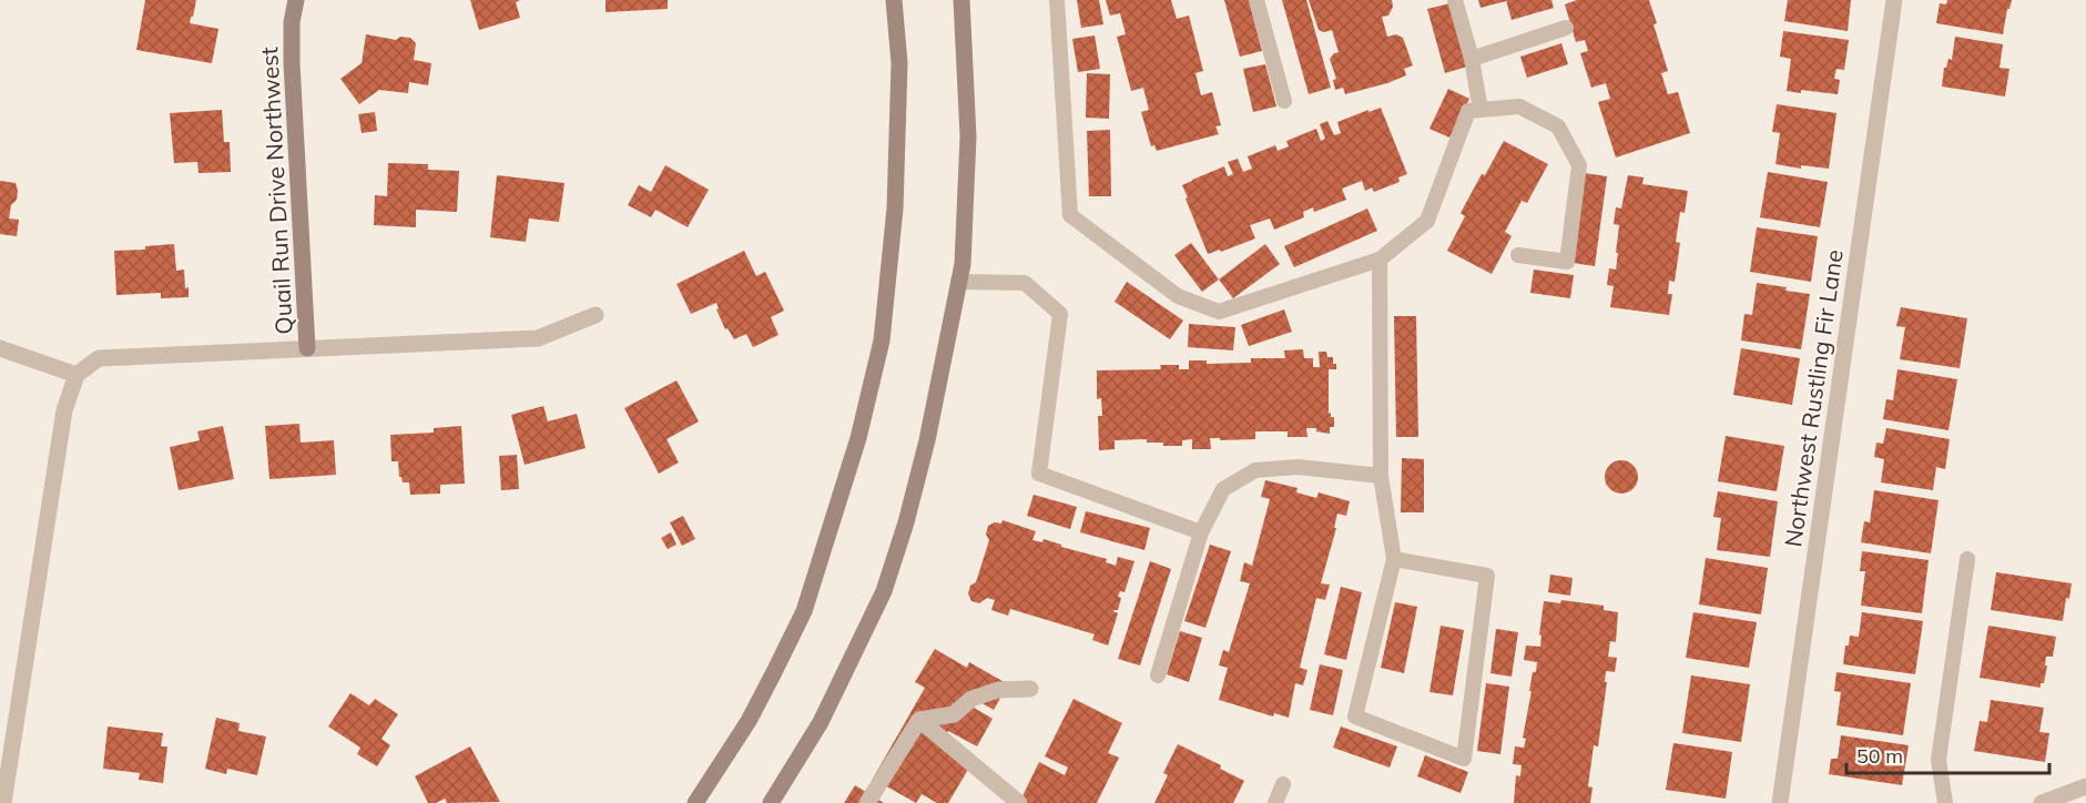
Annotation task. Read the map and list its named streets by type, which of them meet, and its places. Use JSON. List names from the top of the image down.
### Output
{
  "streets": {
    "main road": ["Quail Run Drive Northwest"],
    "street": ["Northwest Rustling Fir Lane"]
  },
  "scale_bar": "50 m"
}
